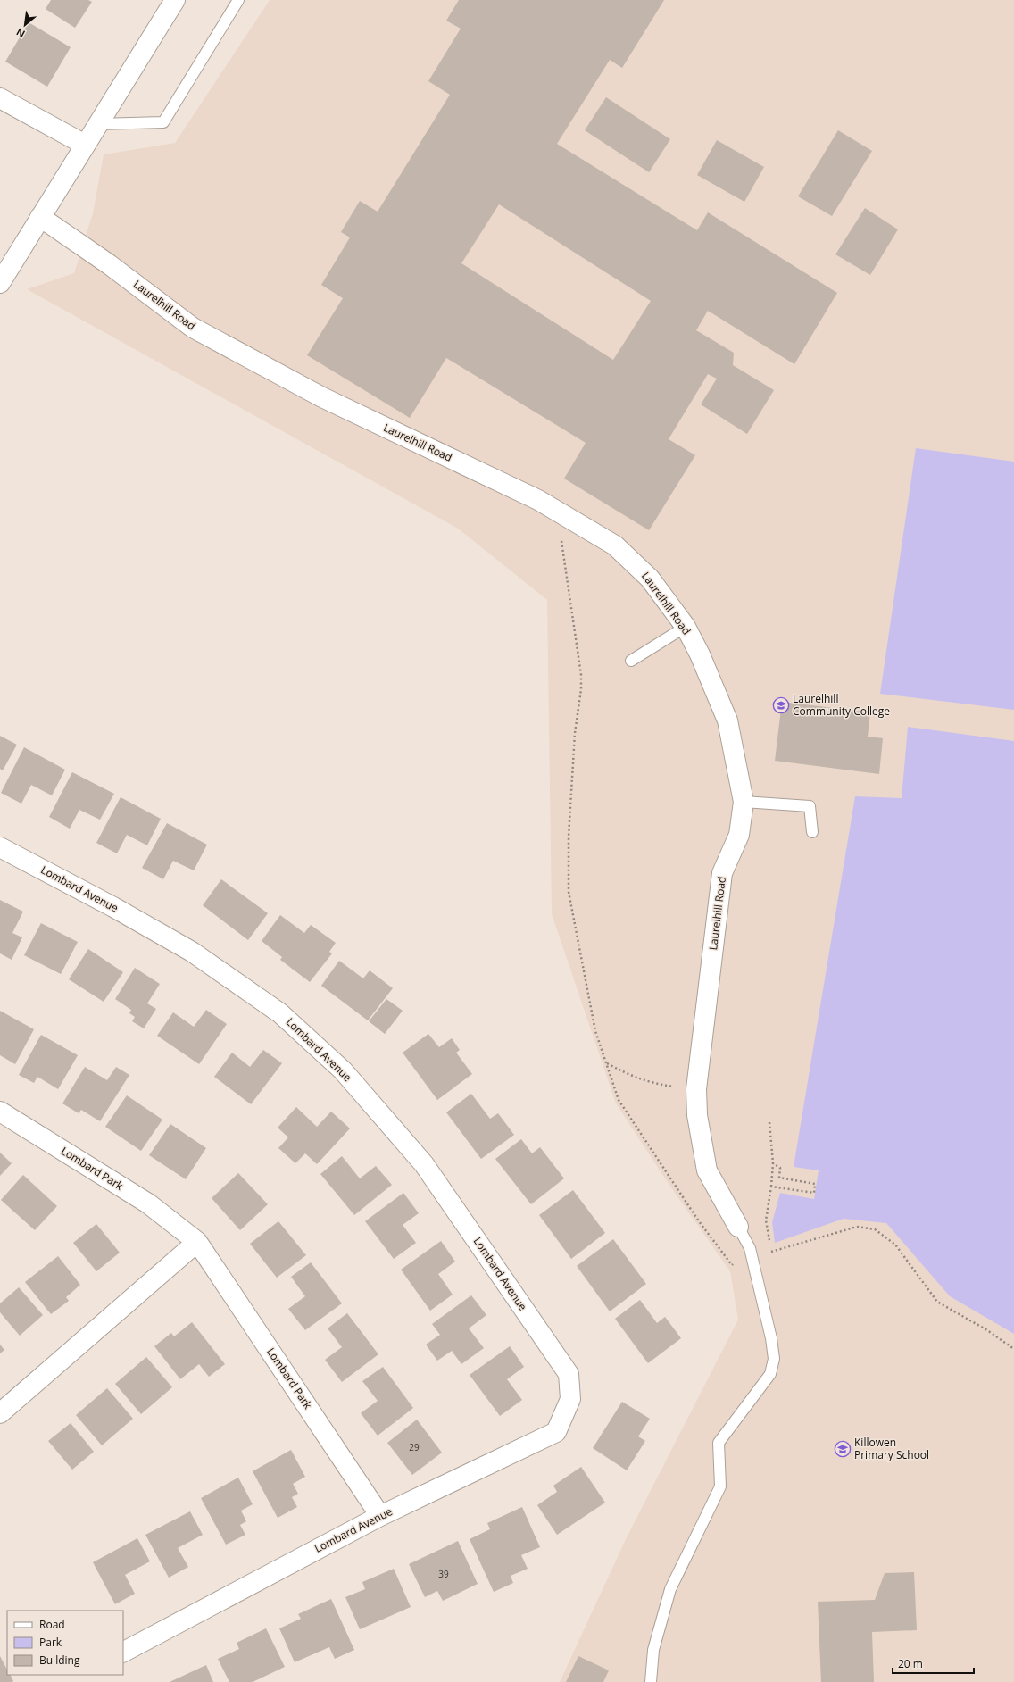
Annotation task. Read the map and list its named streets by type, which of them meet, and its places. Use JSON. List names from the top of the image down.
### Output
{
  "streets": {
    "street": ["Laurelhill Road", "Lombard Avenue", "Lombard Park"]
  },
  "crossings": [
    ["Lombard Avenue", "Lombard Park"]
  ],
  "places": {
    "school or university": ["Laurelhill Community College", "Killowen Primary School"]
  },
  "house_numbers": ["29", "39"],
  "legend": ["Road", "Park", "Building"],
  "scale_bar": "20 m",
  "north": "bottom left"
}
